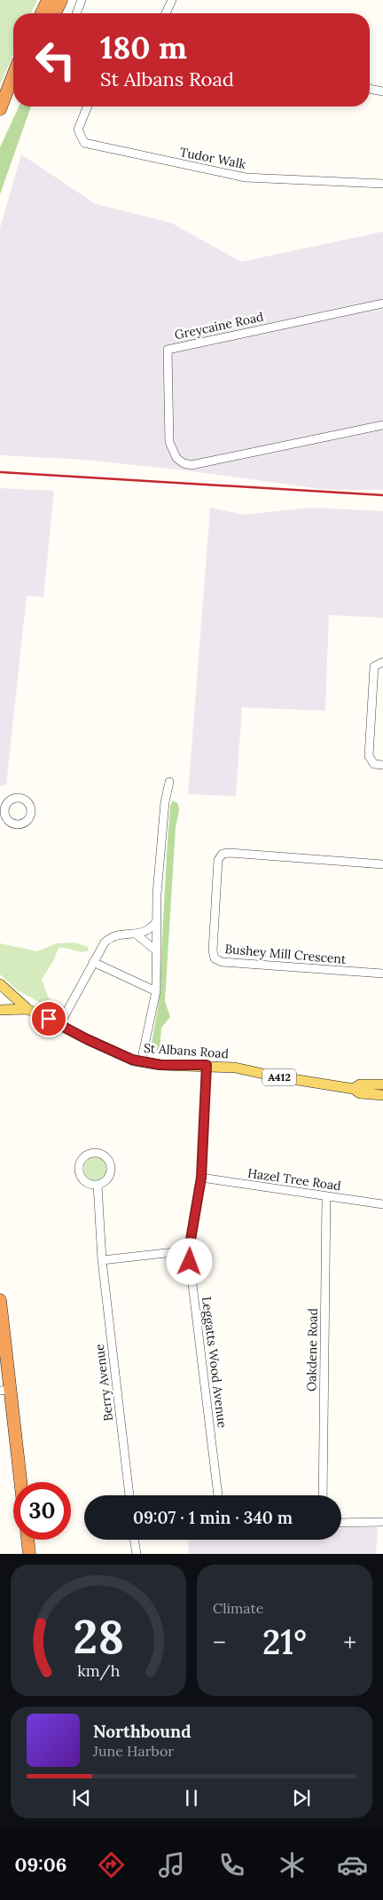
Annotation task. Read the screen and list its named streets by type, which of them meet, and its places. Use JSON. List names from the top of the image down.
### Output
{
  "streets": {
    "main road": ["St Albans Road", "A412"],
    "street": [
      "Tudor Walk",
      "Greycaine Road",
      "Bushey Mill Crescent",
      "Hazel Tree Road",
      "Oakdene Road",
      "Leggatts Wood Avenue",
      "Berry Avenue"
    ]
  },
  "crossings": [
    ["St Albans Road", "Leggatts Wood Avenue"],
    ["Hazel Tree Road", "Oakdene Road"],
    ["Hazel Tree Road", "Leggatts Wood Avenue"]
  ],
  "page": {
    "turn": ["180 m", "St Albans Road"],
    "limit": "30",
    "trip": "09:07 · 1 min · 340 m",
    "tile": "Climate",
    "heat": ["−", "21°", "+"],
    "song": ["Northbound", "June Harbor"],
    "tabs": "09:06",
    "gauge": ["28", "km/h"]
  }
}
